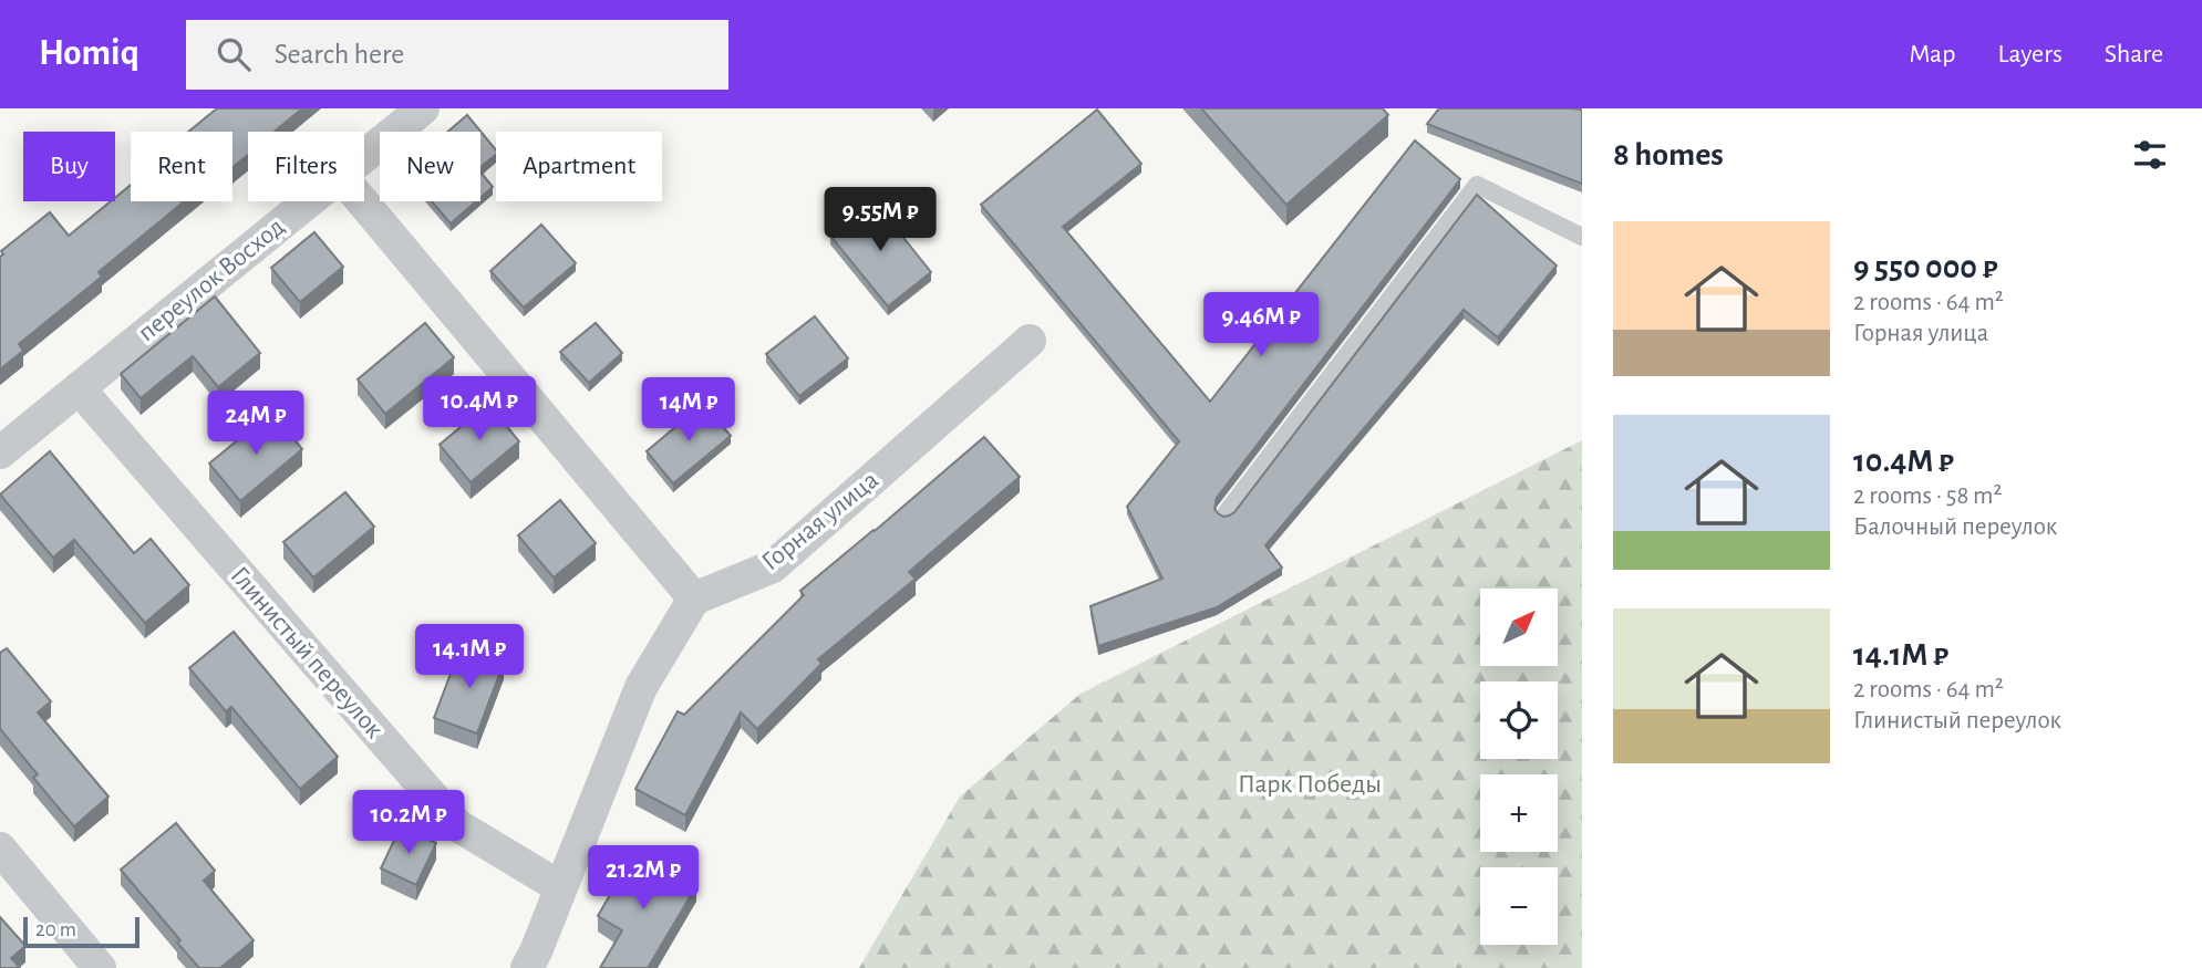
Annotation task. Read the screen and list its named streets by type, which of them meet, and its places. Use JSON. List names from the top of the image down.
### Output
{
  "streets": {
    "street": ["переулок Восход", "Горная улица", "Глинистый переулок"]
  },
  "crossings": [
    ["переулок Восход", "Глинистый переулок"]
  ],
  "parks": ["Парк Победы"],
  "scale_bar": "20 m",
  "north": "top right",
  "page": {
    "header": "Homiq",
    "search": "Search here",
    "nav": ["Map", "Layers", "Share"],
    "heading": "8 homes",
    "chip": [
      "Buy",
      "Rent",
      "Filters",
      "New",
      "Apartment"
    ],
    "price": [
      "9.55M ₽",
      "9.46M ₽",
      "10.4M ₽",
      "14M ₽",
      "24M ₽",
      "14.1M ₽",
      "10.2M ₽",
      "21.2M ₽"
    ],
    "list": [
      {
        "name": "9 550 000 ₽",
        "note": "2 rooms · 64 m² · Горная улица"
      },
      {
        "name": "10.4M ₽",
        "note": "2 rooms · 58 m² · Балочный переулок"
      },
      {
        "name": "14.1M ₽",
        "note": "2 rooms · 64 m² · Глинистый переулок"
      }
    ],
    "map_buttons": ["+", "−"],
    "scale": "20 m"
  }
}
